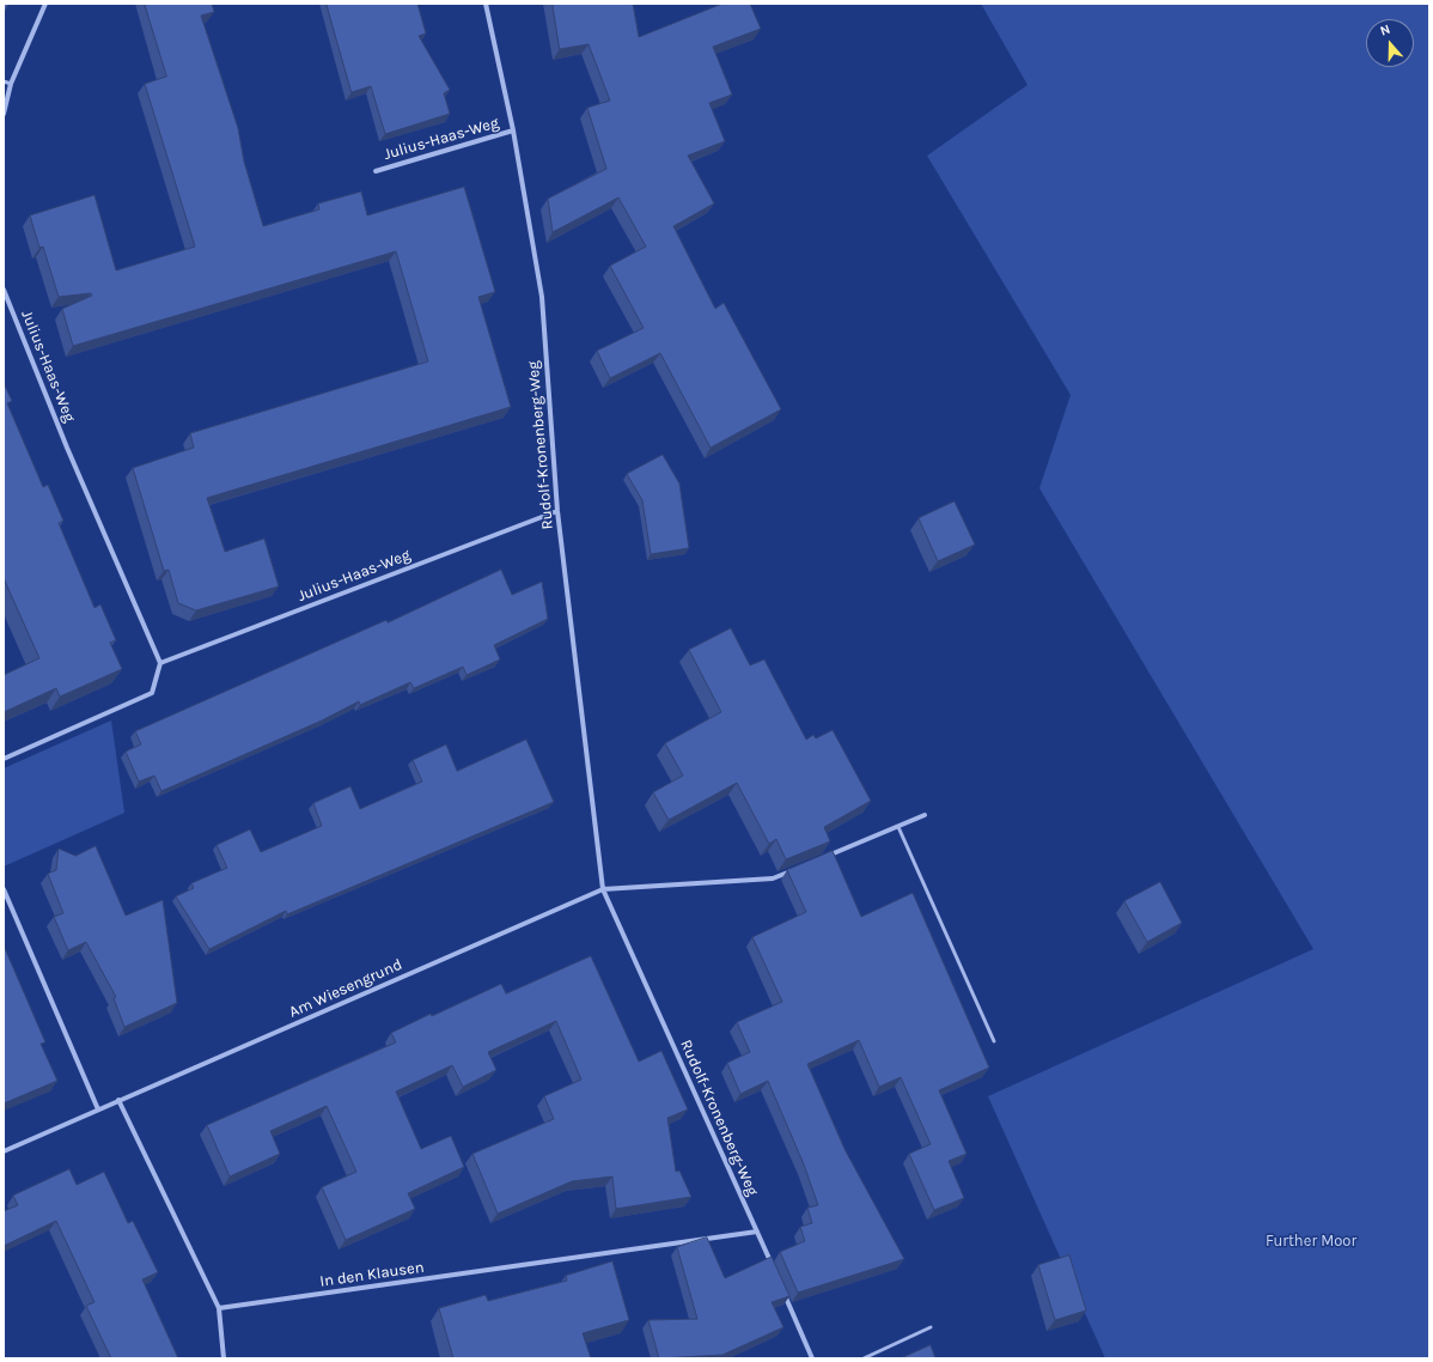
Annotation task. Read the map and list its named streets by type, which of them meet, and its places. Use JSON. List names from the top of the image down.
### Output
{
  "streets": {
    "street": [
      "Julius-Haas-Weg",
      "Rudolf-Kronenberg-Weg",
      "Am Wiesengrund",
      "In den Klausen"
    ]
  },
  "crossings": [
    ["Julius-Haas-Weg", "Rudolf-Kronenberg-Weg"],
    ["Rudolf-Kronenberg-Weg", "Am Wiesengrund"],
    ["Rudolf-Kronenberg-Weg", "In den Klausen"]
  ],
  "parks": ["Further Moor"],
  "north": "top"
}
